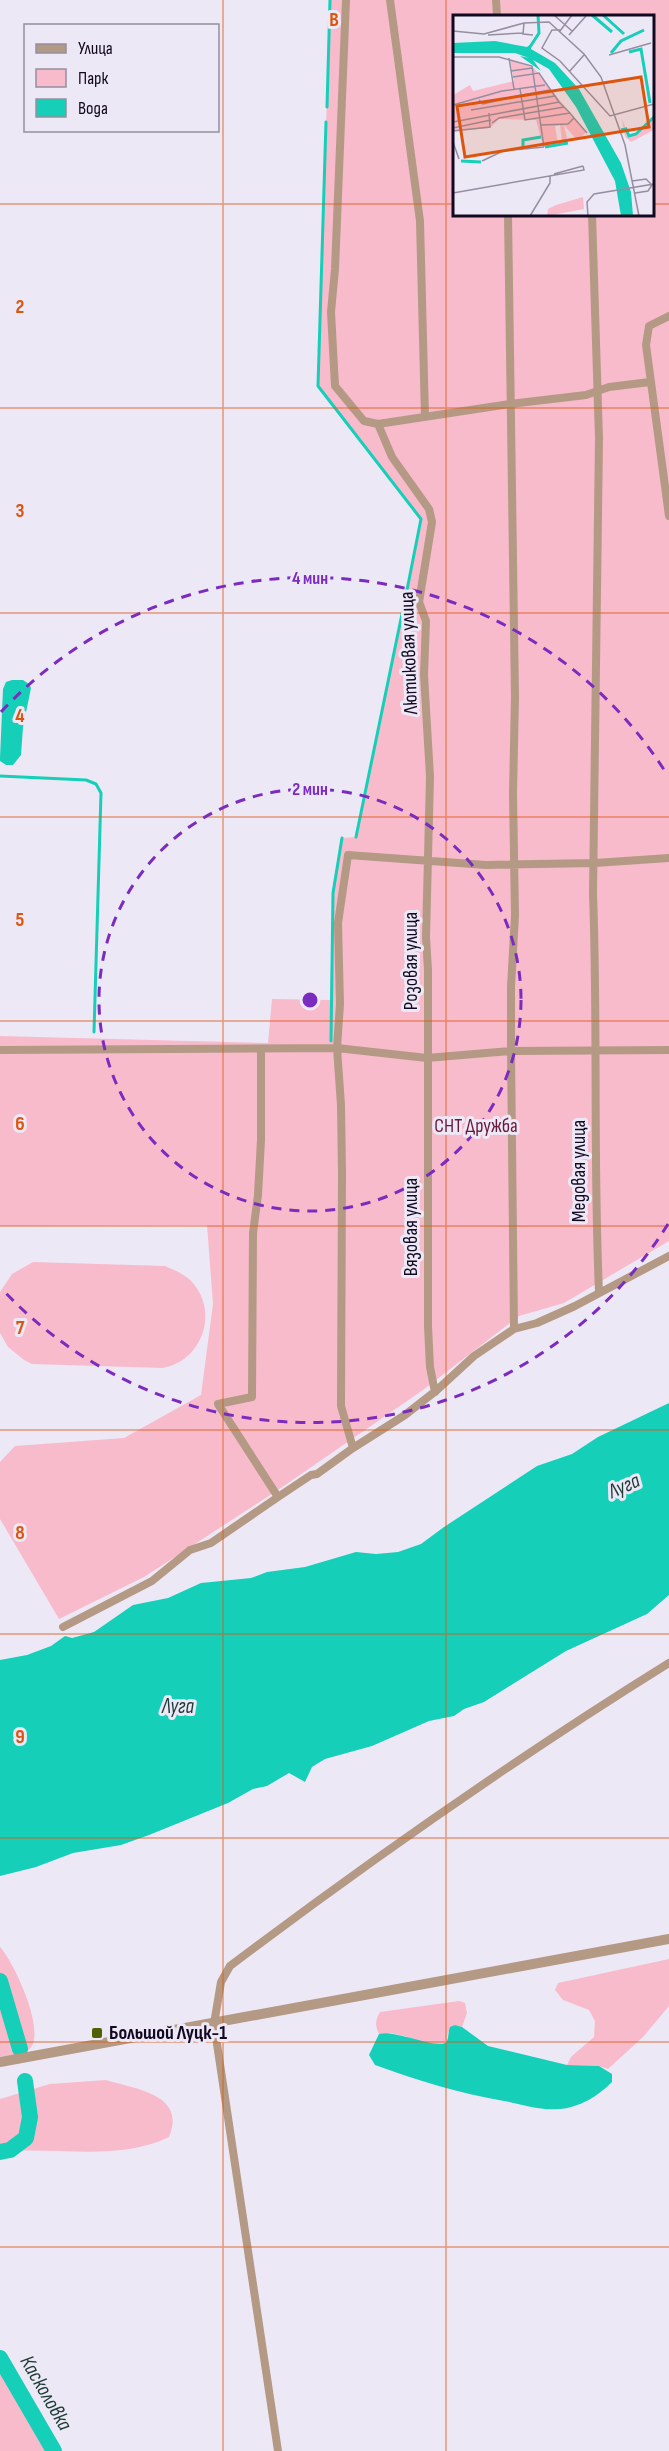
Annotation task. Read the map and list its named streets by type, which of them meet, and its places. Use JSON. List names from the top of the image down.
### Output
{
  "streets": {
    "street": [
      "Лютиковая улица",
      "Розовая улица",
      "Медовая улица",
      "Вязовая улица"
    ]
  },
  "crossings": [
    ["Лютиковая улица", "Розовая улица"],
    ["Розовая улица", "Вязовая улица"]
  ],
  "water": ["Луга", "Касколовка"],
  "parks": ["СНТ Дружба"],
  "places": {
    "transit": ["Большой Луцк-1"]
  },
  "legend": ["Улица", "Парк", "Вода"],
  "grid": {
    "columns": ["B"],
    "rows": [
      "2",
      "3",
      "4",
      "5",
      "6",
      "7",
      "8",
      "9"
    ]
  },
  "rings": ["4 мин", "2 мин"]
}
